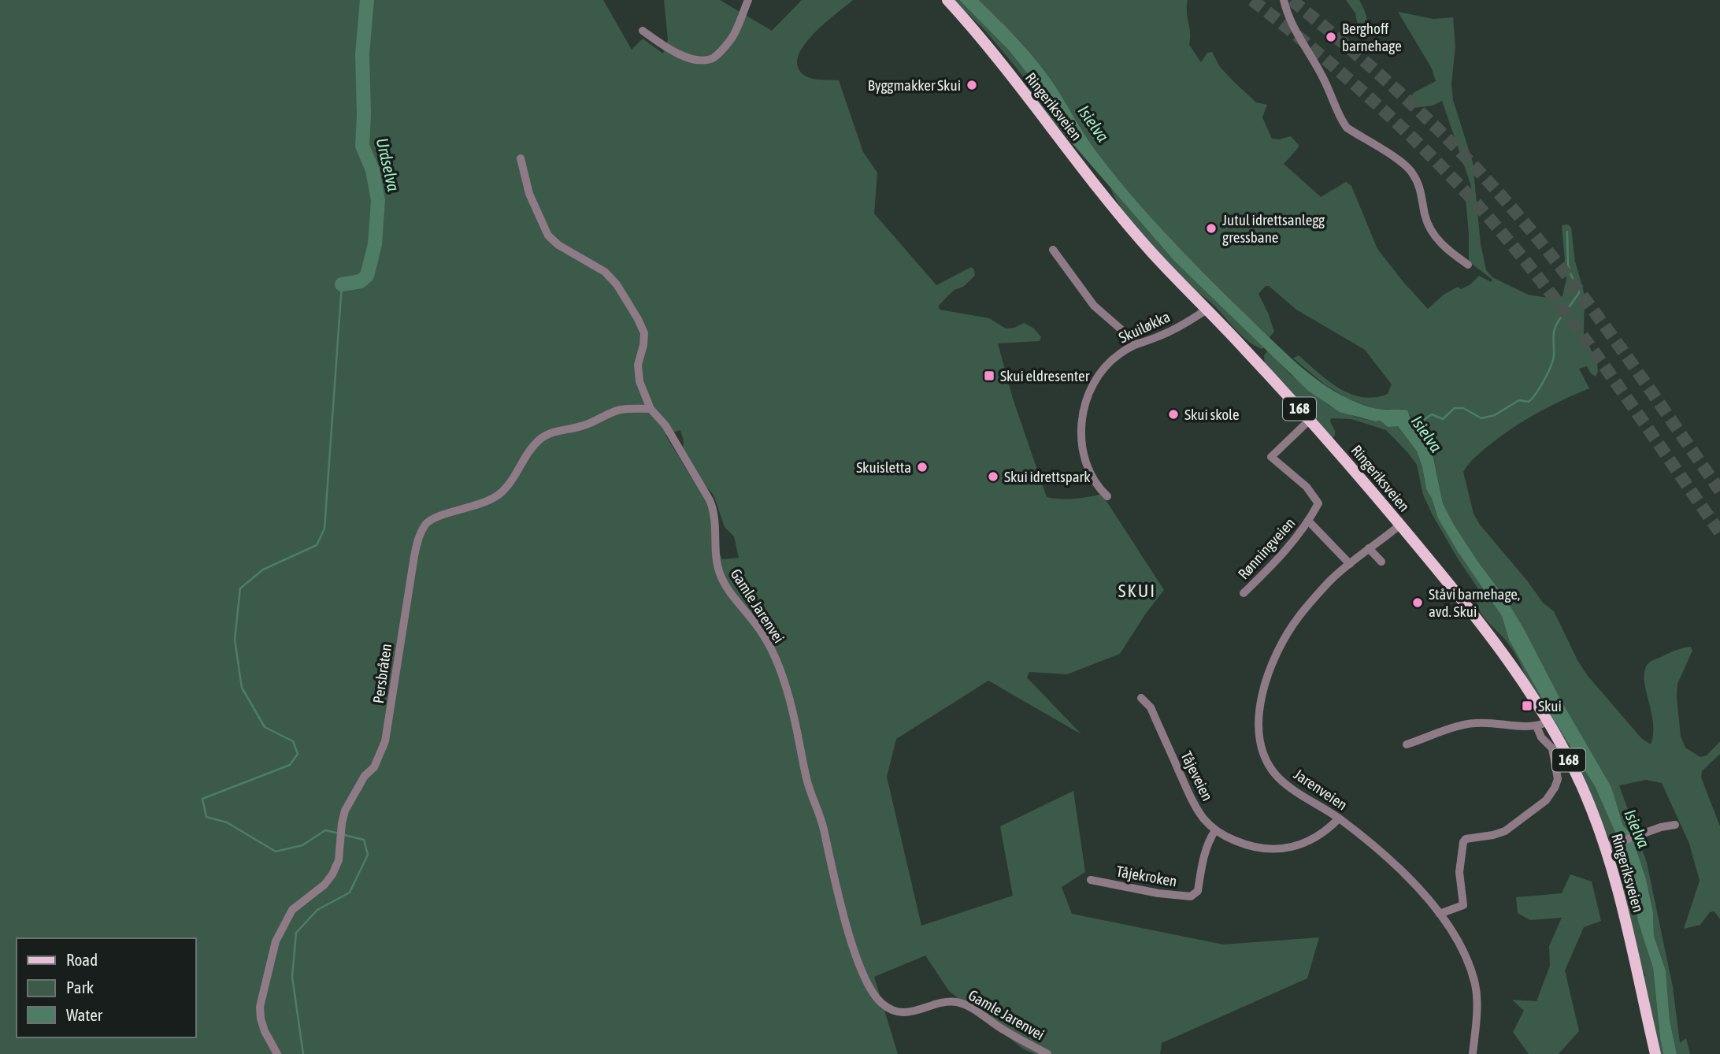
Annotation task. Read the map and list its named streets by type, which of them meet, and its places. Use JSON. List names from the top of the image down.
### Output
{
  "streets": {
    "main road": ["Ringeriksveien", "168"],
    "street": [
      "Skuiløkka",
      "Rønningveien",
      "Gamle Jarenvei",
      "Persbråten",
      "Tåjeveien",
      "Jarenveien",
      "Tåjekroken"
    ]
  },
  "crossings": [
    ["Ringeriksveien", "Skuiløkka"],
    ["Ringeriksveien", "Rønningveien"],
    ["Ringeriksveien", "Jarenveien"],
    ["Rønningveien", "Jarenveien"],
    ["Gamle Jarenvei", "Persbråten"],
    ["Tåjeveien", "Jarenveien"],
    ["Tåjeveien", "Tåjekroken"]
  ],
  "districts": ["SKUI"],
  "water": ["Isielva", "Urdselva"],
  "places": {
    "other": [
      "Berghoff barnehage",
      "Byggmakker Skui",
      "Jutul idrettsanlegg gressbane",
      "Skui skole",
      "Skuisletta",
      "Skui idrettspark",
      "Ståvi barnehage, avd. Skui"
    ],
    "transit": ["Skui eldresenter", "Skui"]
  },
  "legend": ["Road", "Park", "Water"]
}
